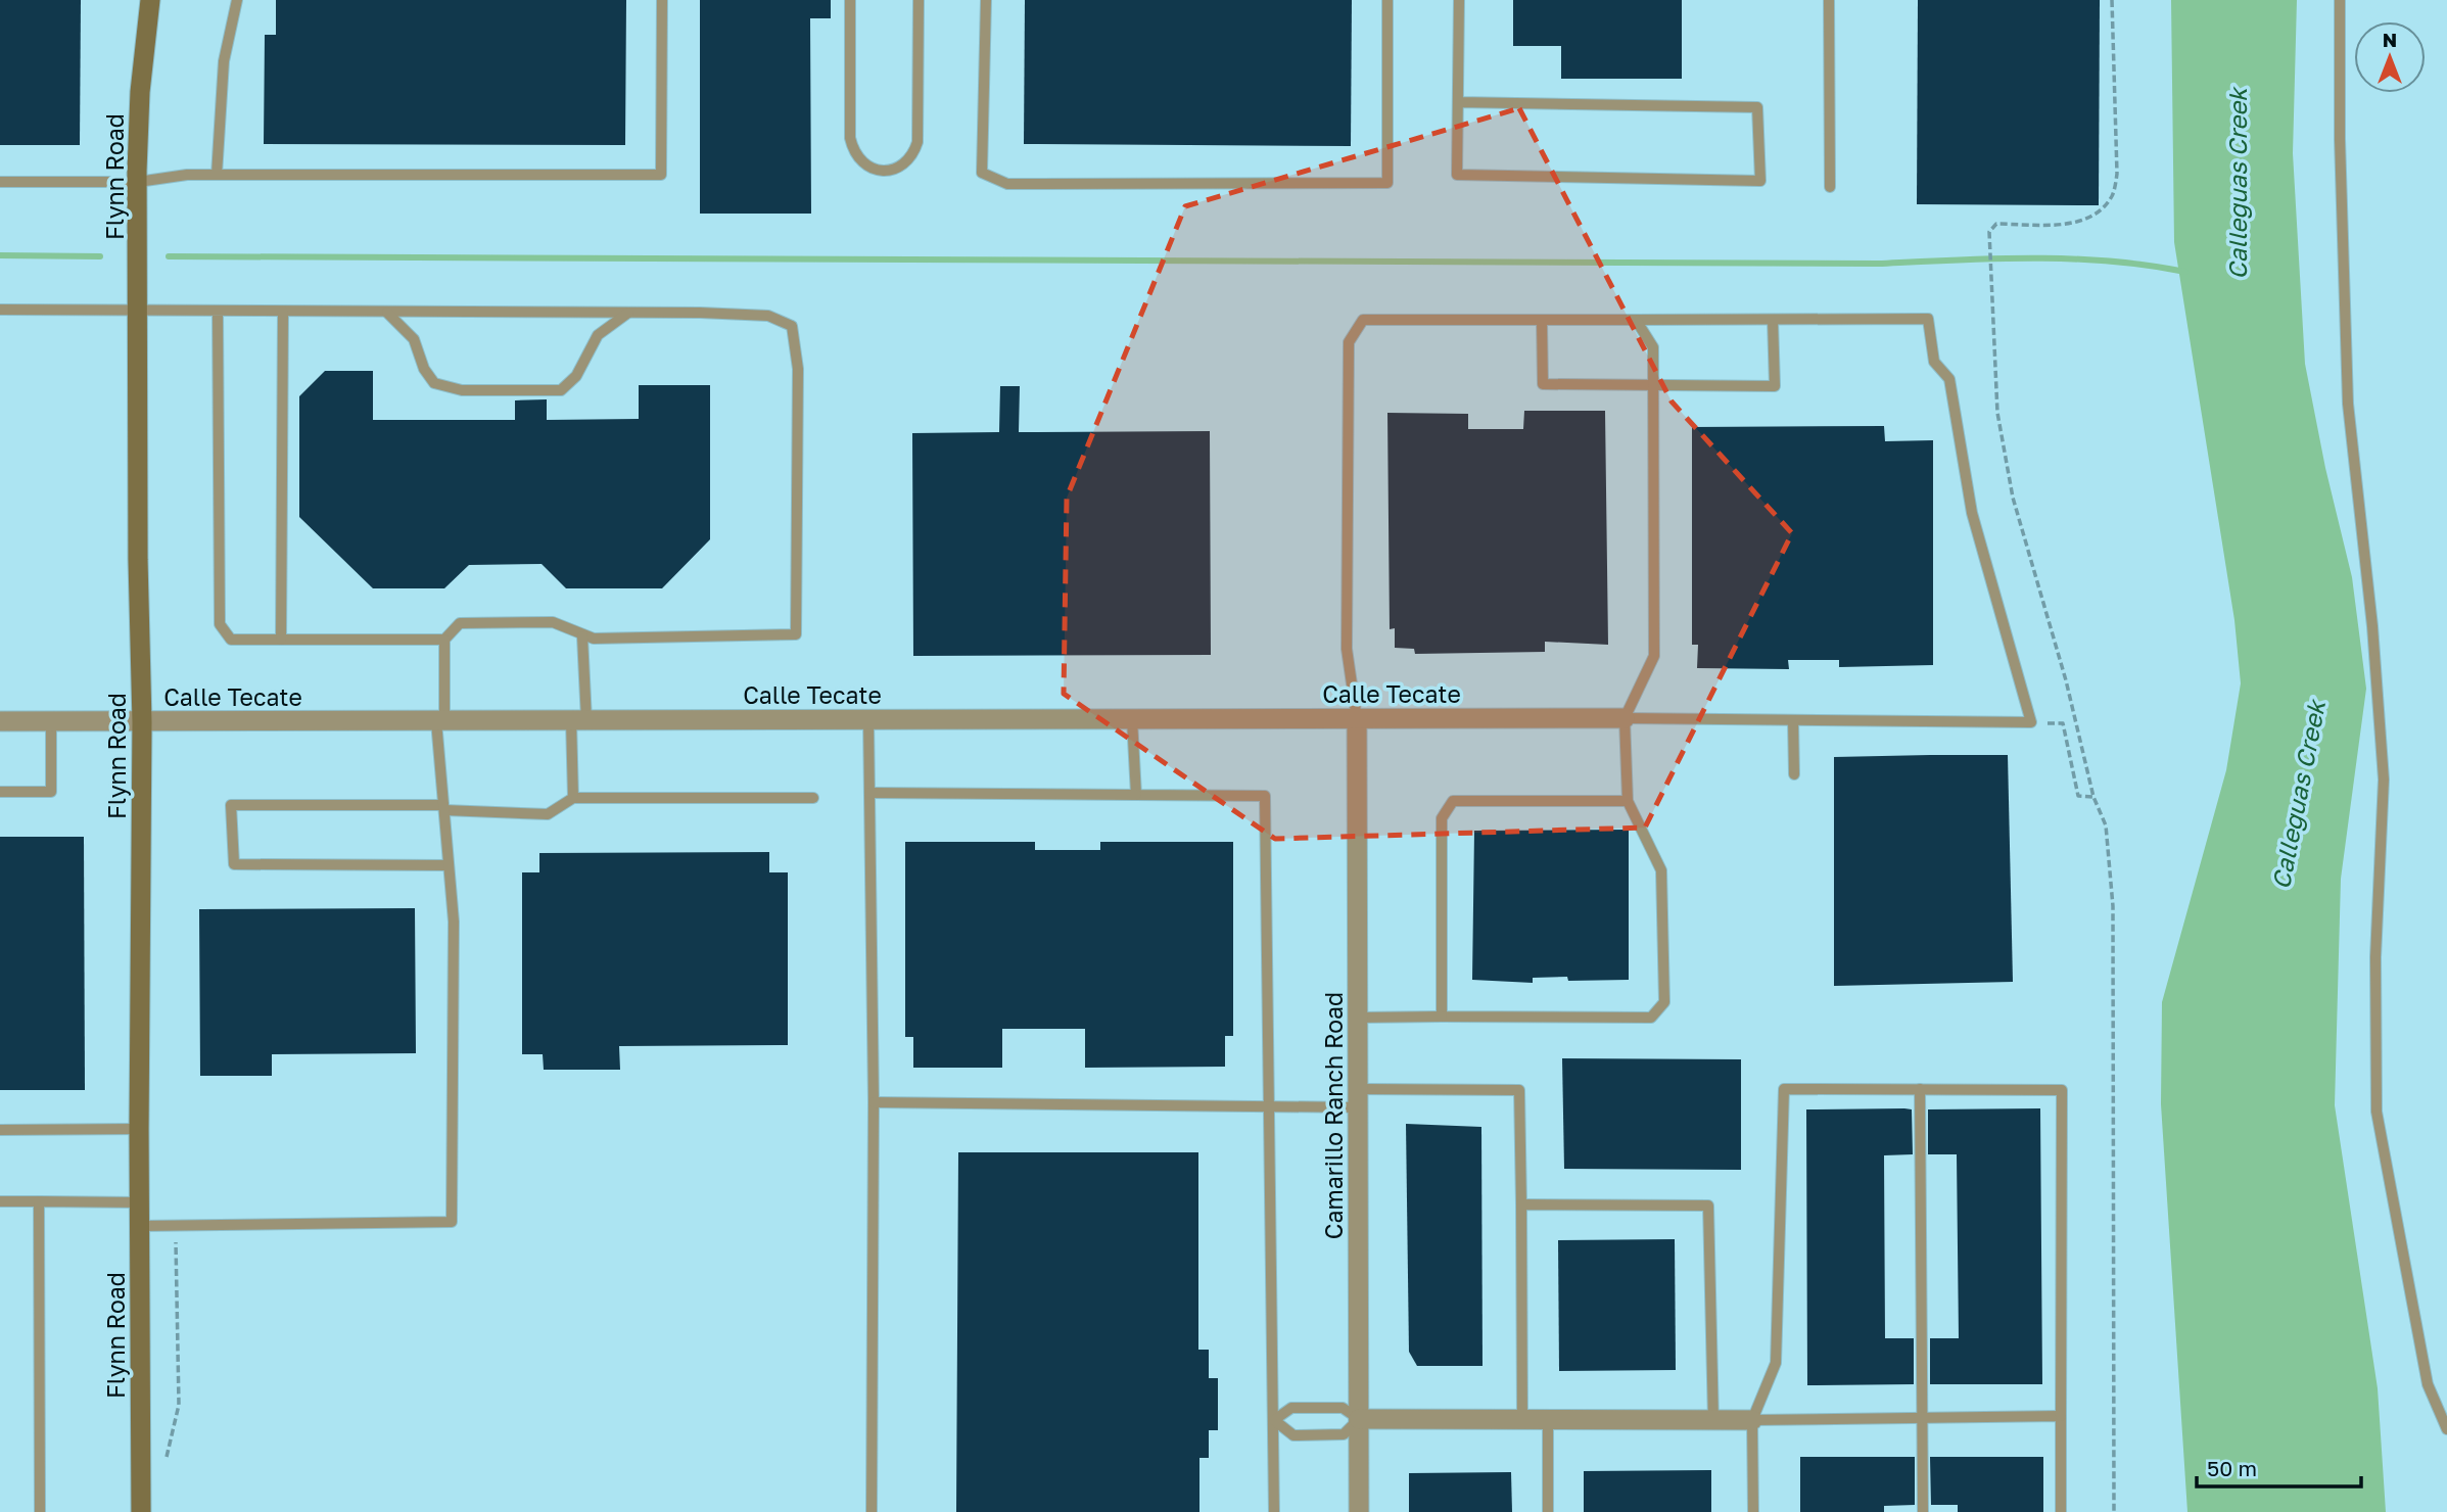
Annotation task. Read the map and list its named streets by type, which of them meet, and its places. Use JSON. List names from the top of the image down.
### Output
{
  "streets": {
    "main road": ["Flynn Road"],
    "street": ["Calle Tecate", "Camarillo Ranch Road"]
  },
  "crossings": [
    ["Flynn Road", "Calle Tecate"],
    ["Calle Tecate", "Camarillo Ranch Road"]
  ],
  "water": ["Calleguas Creek"],
  "scale_bar": "50 m",
  "north": "top"
}
